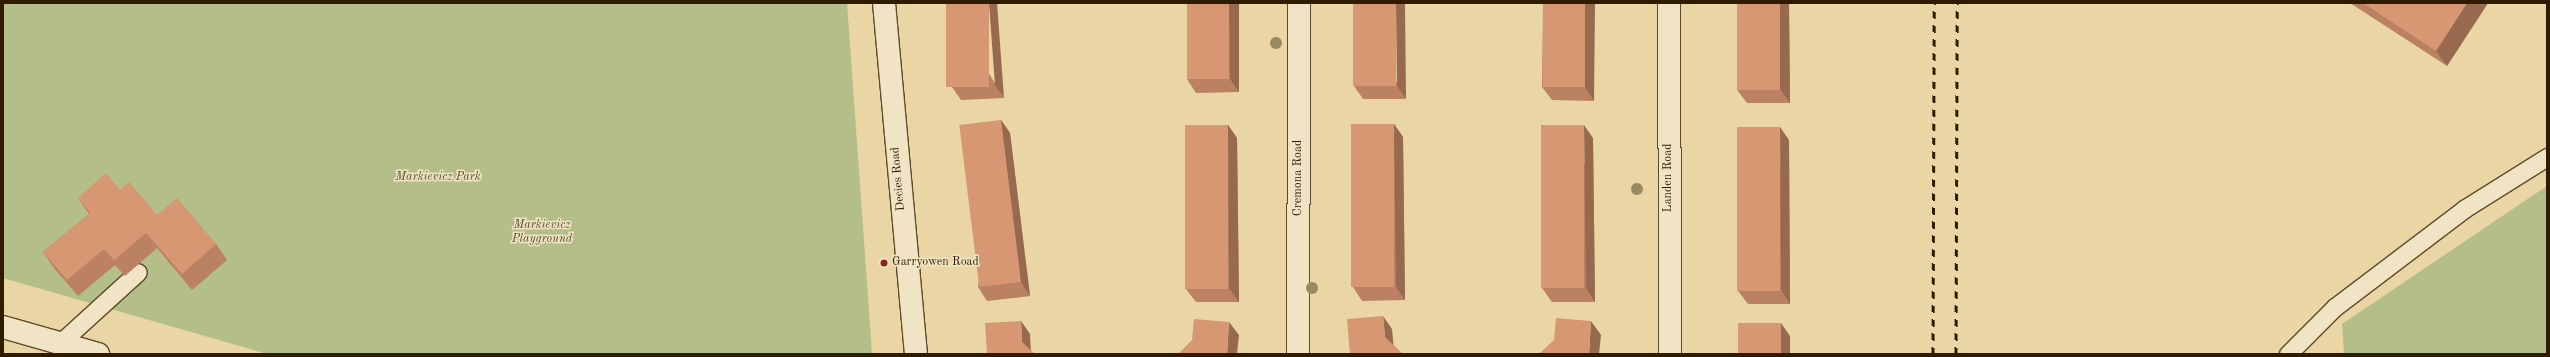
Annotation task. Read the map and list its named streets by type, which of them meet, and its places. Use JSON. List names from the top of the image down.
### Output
{
  "streets": {
    "street": ["Cremona Road", "Landen Road", "Decies Road"]
  },
  "parks": ["Markievicz Park", "Markievicz Playground"],
  "places": ["Garryowen Road"]
}
